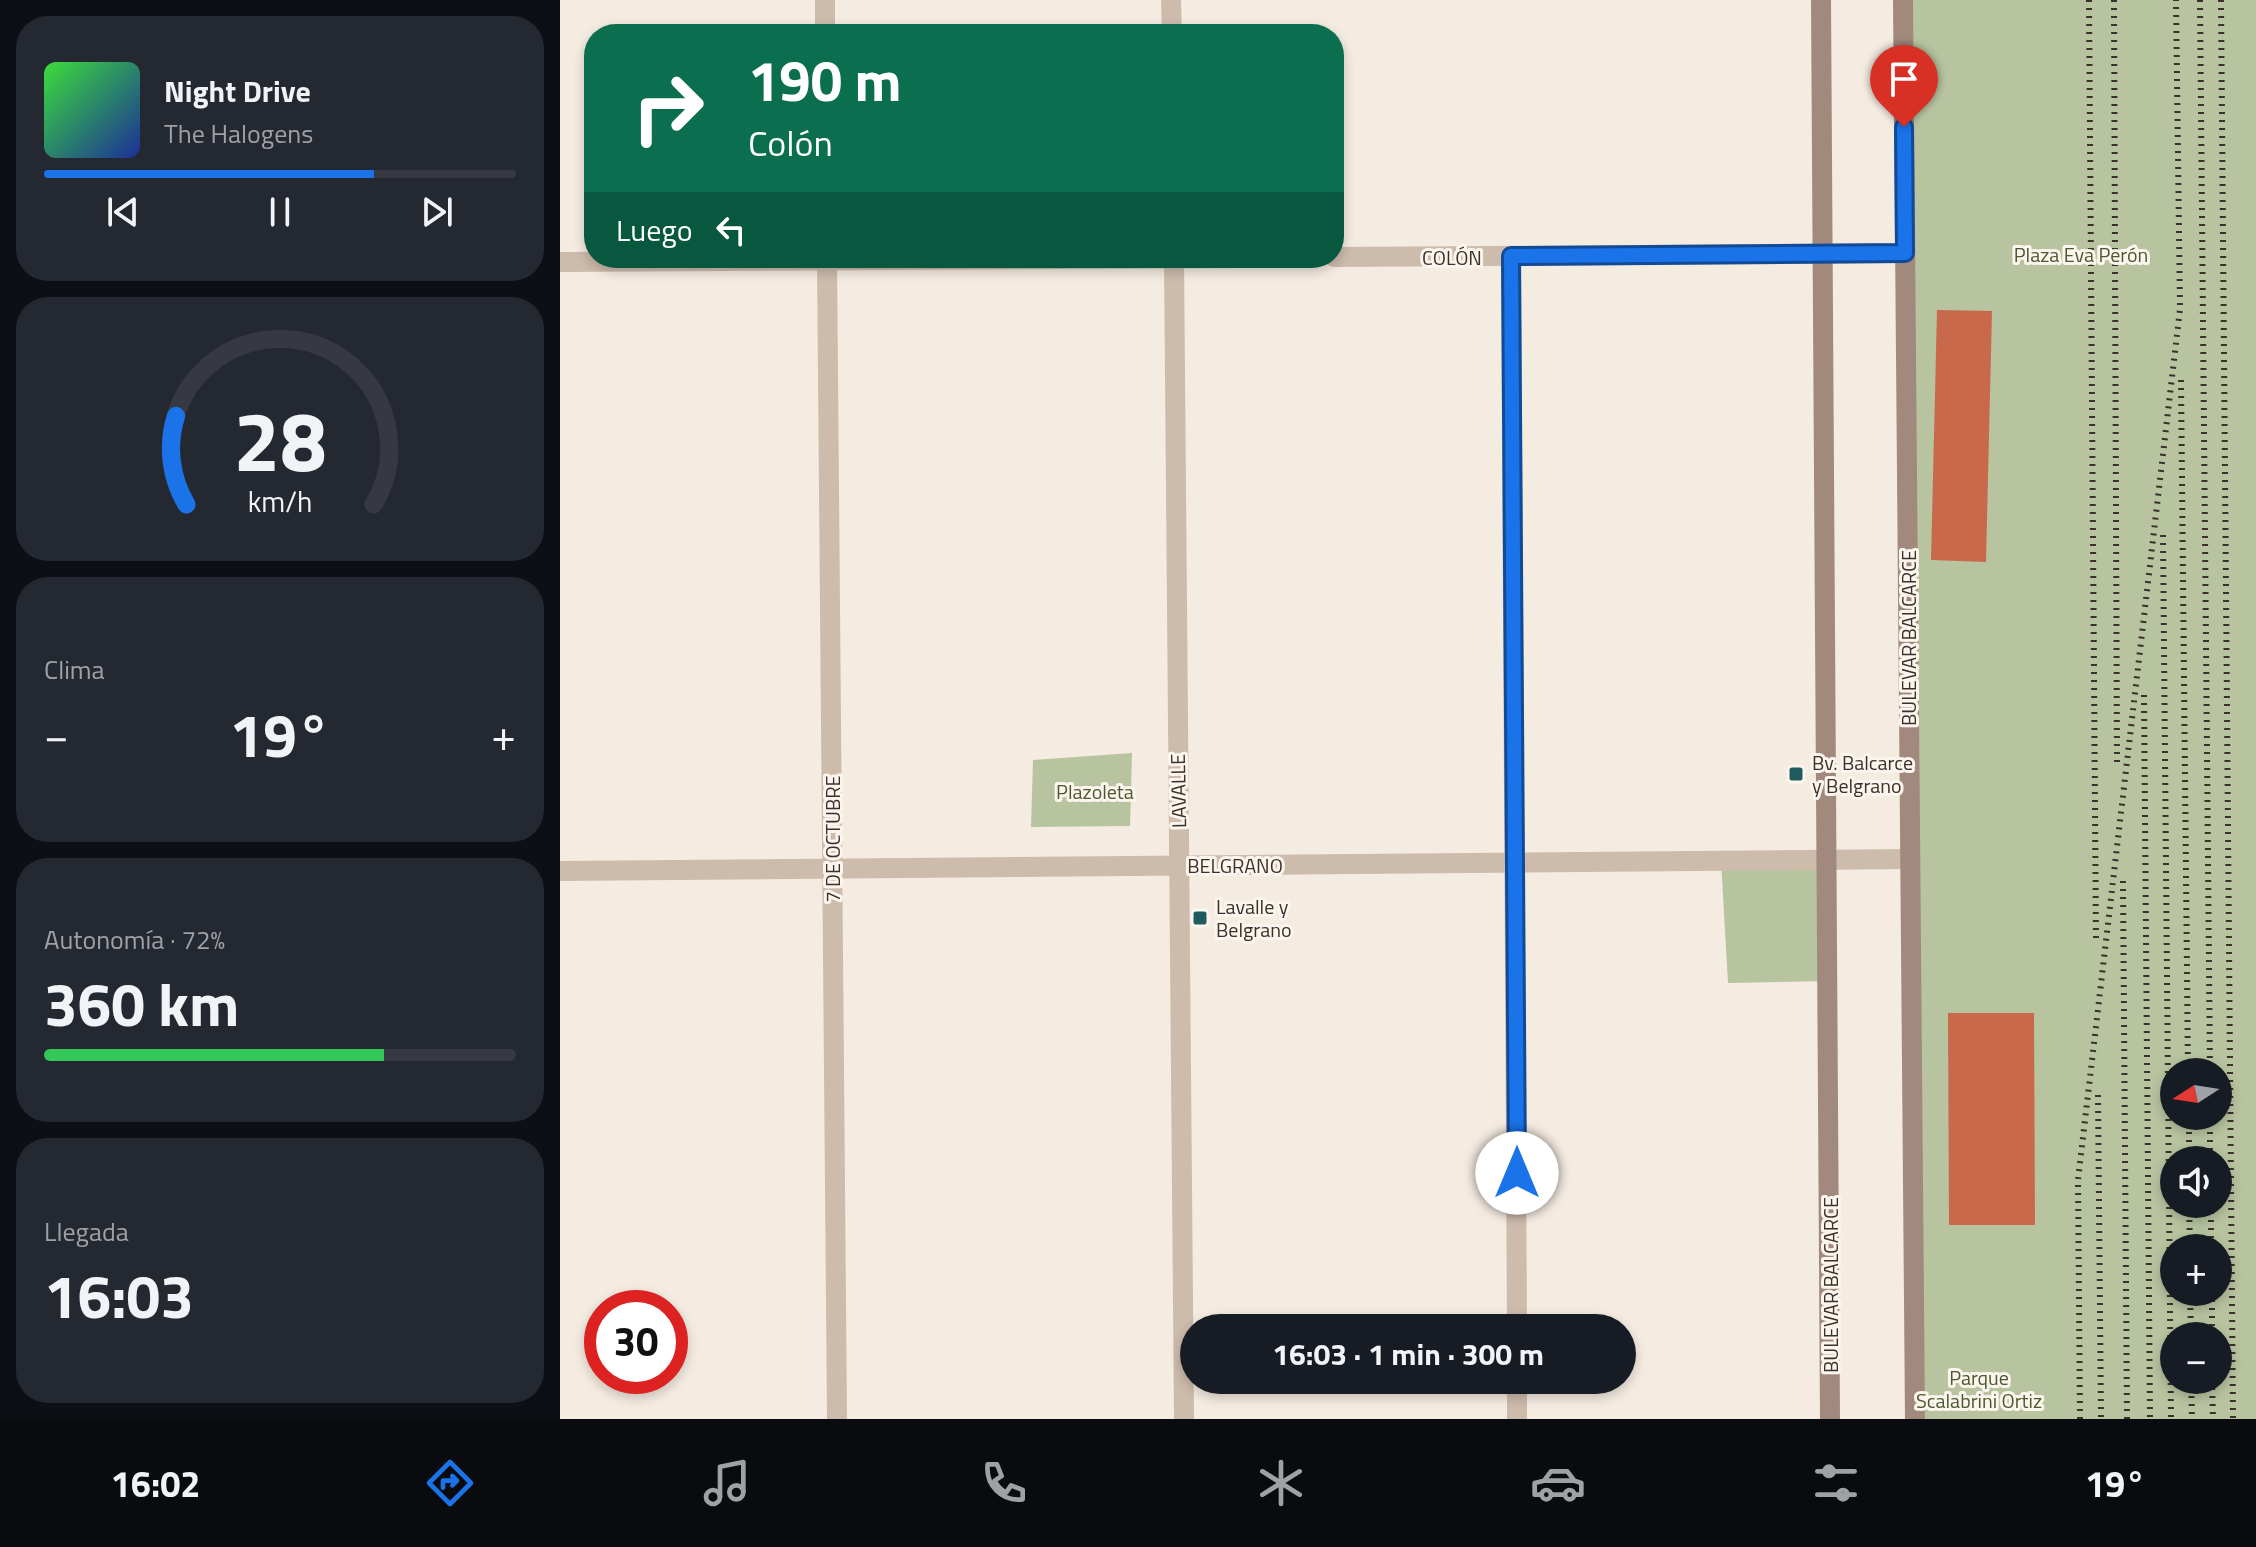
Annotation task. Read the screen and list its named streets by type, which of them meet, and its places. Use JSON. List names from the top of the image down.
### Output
{
  "streets": {
    "main road": ["BULEVAR BALCARCE"],
    "street": [
      "COLÓN",
      "LAVALLE",
      "7 DE OCTUBRE",
      "BELGRANO"
    ]
  },
  "crossings": [
    ["COLÓN", "BULEVAR BALCARCE"],
    ["BULEVAR BALCARCE", "BELGRANO"],
    ["LAVALLE", "BELGRANO"],
    ["7 DE OCTUBRE", "BELGRANO"]
  ],
  "parks": ["Plaza Eva Perón", "Plazoleta", "Parque Scalabrini Ortiz"],
  "places": {
    "transit": ["Bv. Balcarce y Belgrano", "Lavalle y Belgrano"]
  },
  "north": "left",
  "page": {
    "turn": ["190 m", "Colón"],
    "song": ["Night Drive", "The Halogens"],
    "then": "Luego",
    "tile": [
      "Clima",
      ["Autonomía · 72%", "360 km"],
      ["Llegada", "16:03"]
    ],
    "heat": ["−", "19°", "+"],
    "map_buttons": ["+", "−"],
    "limit": "30",
    "trip": "16:03 · 1 min · 300 m",
    "tabs": ["16:02", "19°"],
    "gauge": ["28", "km/h"]
  }
}
